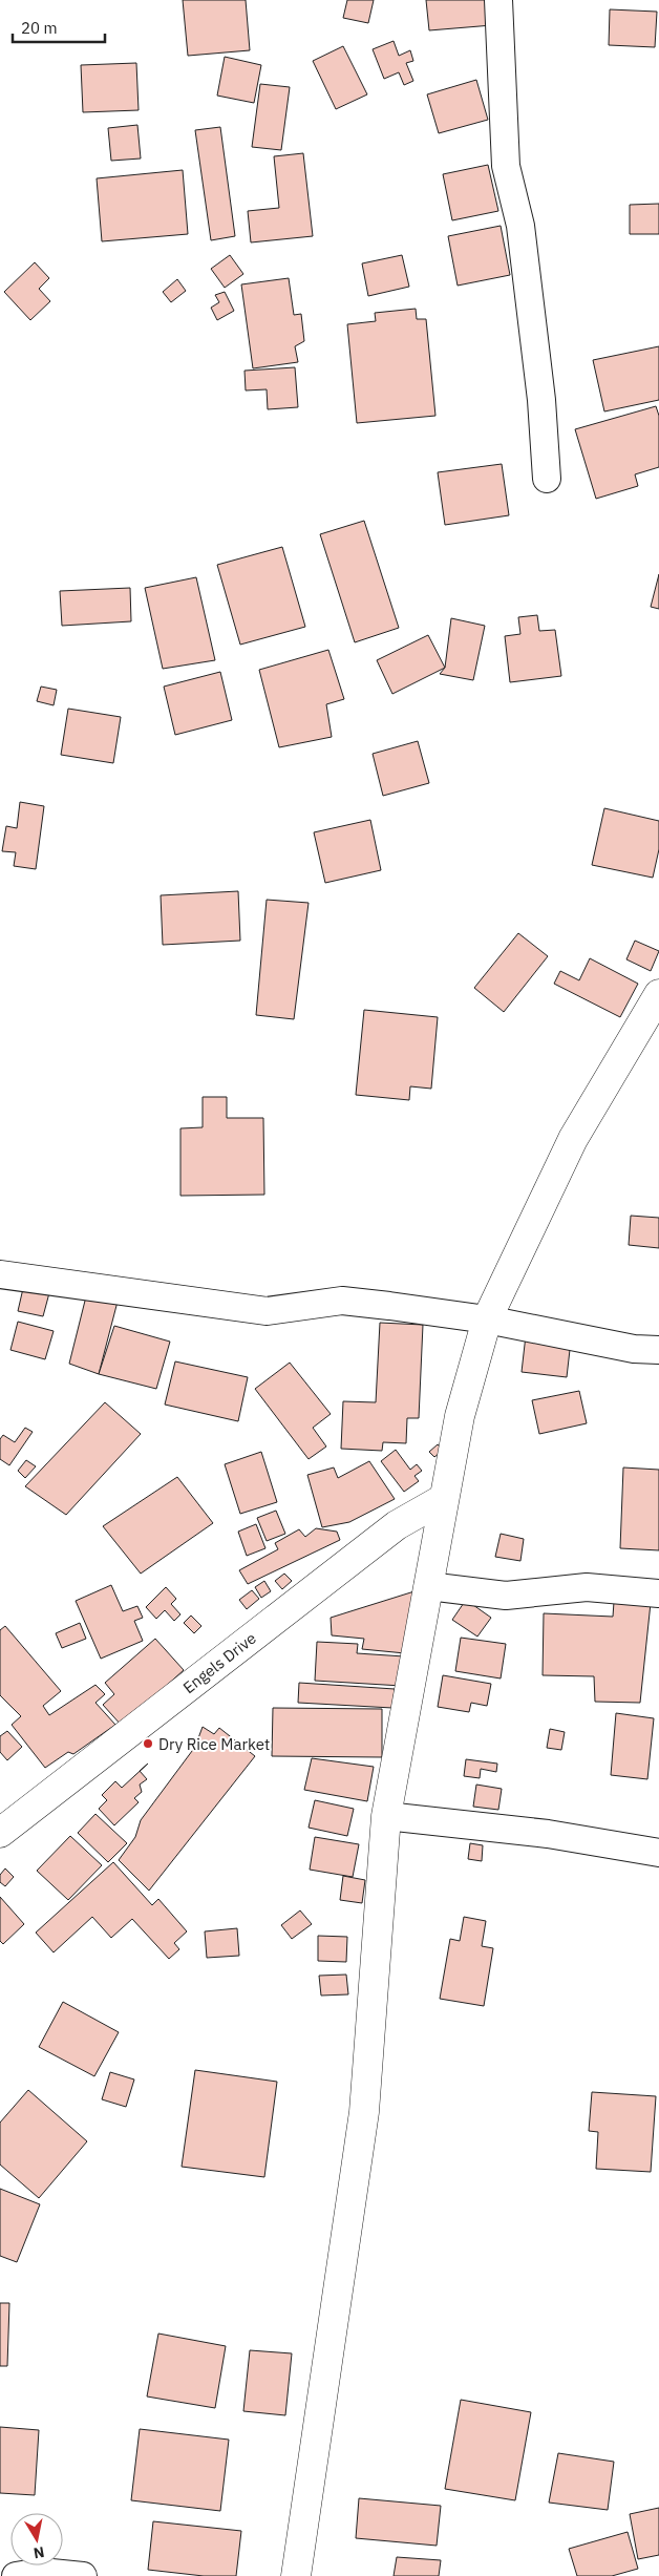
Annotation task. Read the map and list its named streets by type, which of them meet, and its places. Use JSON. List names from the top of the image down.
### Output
{
  "streets": {
    "main road": ["Engels Drive"]
  },
  "places": ["Dry Rice Market"],
  "scale_bar": "20 m",
  "north": "bottom"
}
